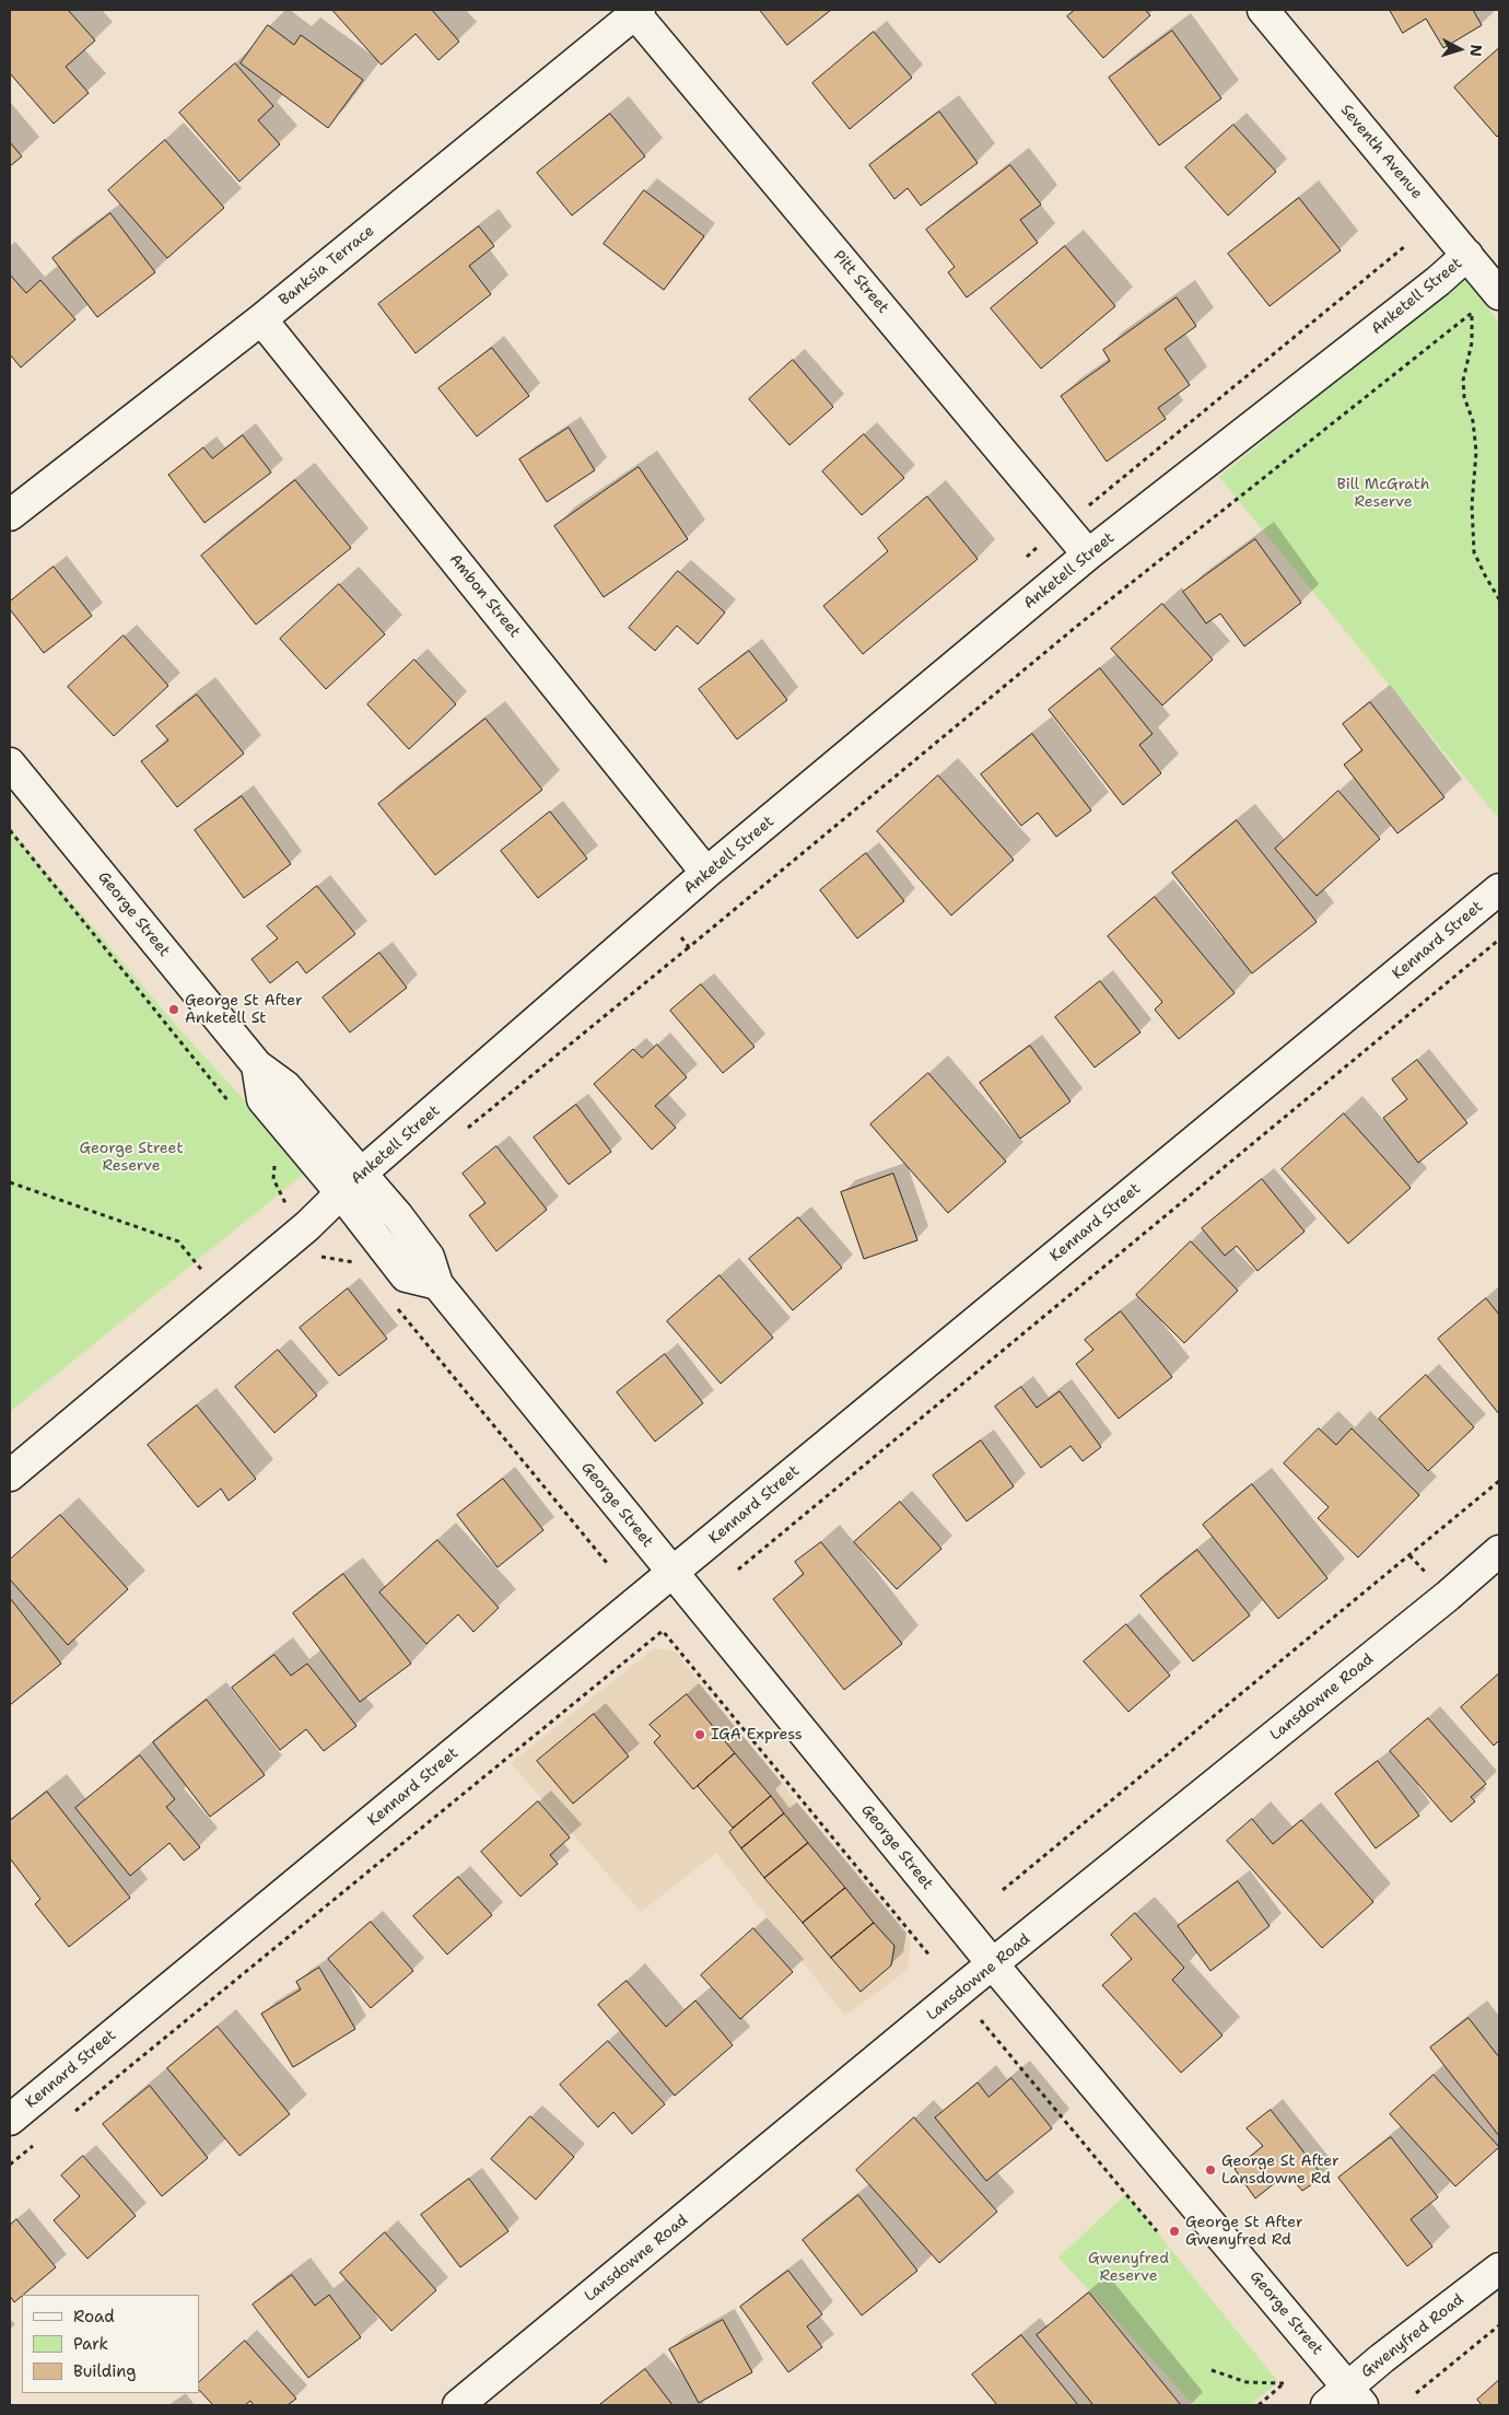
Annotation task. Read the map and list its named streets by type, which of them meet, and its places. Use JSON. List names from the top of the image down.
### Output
{
  "streets": {
    "street": [
      "Seventh Avenue",
      "Banksia Terrace",
      "Pitt Street",
      "Anketell Street",
      "Ambon Street",
      "George Street",
      "Kennard Street",
      "Lansdowne Road",
      "Gwenyfred Road"
    ]
  },
  "crossings": [
    ["Seventh Avenue", "Anketell Street"],
    ["Banksia Terrace", "Pitt Street"],
    ["Banksia Terrace", "Ambon Street"],
    ["Pitt Street", "Anketell Street"],
    ["Anketell Street", "Ambon Street"],
    ["Anketell Street", "George Street"],
    ["George Street", "Kennard Street"],
    ["George Street", "Lansdowne Road"],
    ["George Street", "Gwenyfred Road"]
  ],
  "parks": ["Bill McGrath Reserve", "George Street Reserve", "Gwenyfred Reserve"],
  "places": [
    "George St After Anketell St",
    "IGA Express",
    "George St After Lansdowne Rd",
    "George St After Gwenyfred Rd"
  ],
  "legend": ["Road", "Park", "Building"],
  "north": "right"
}
